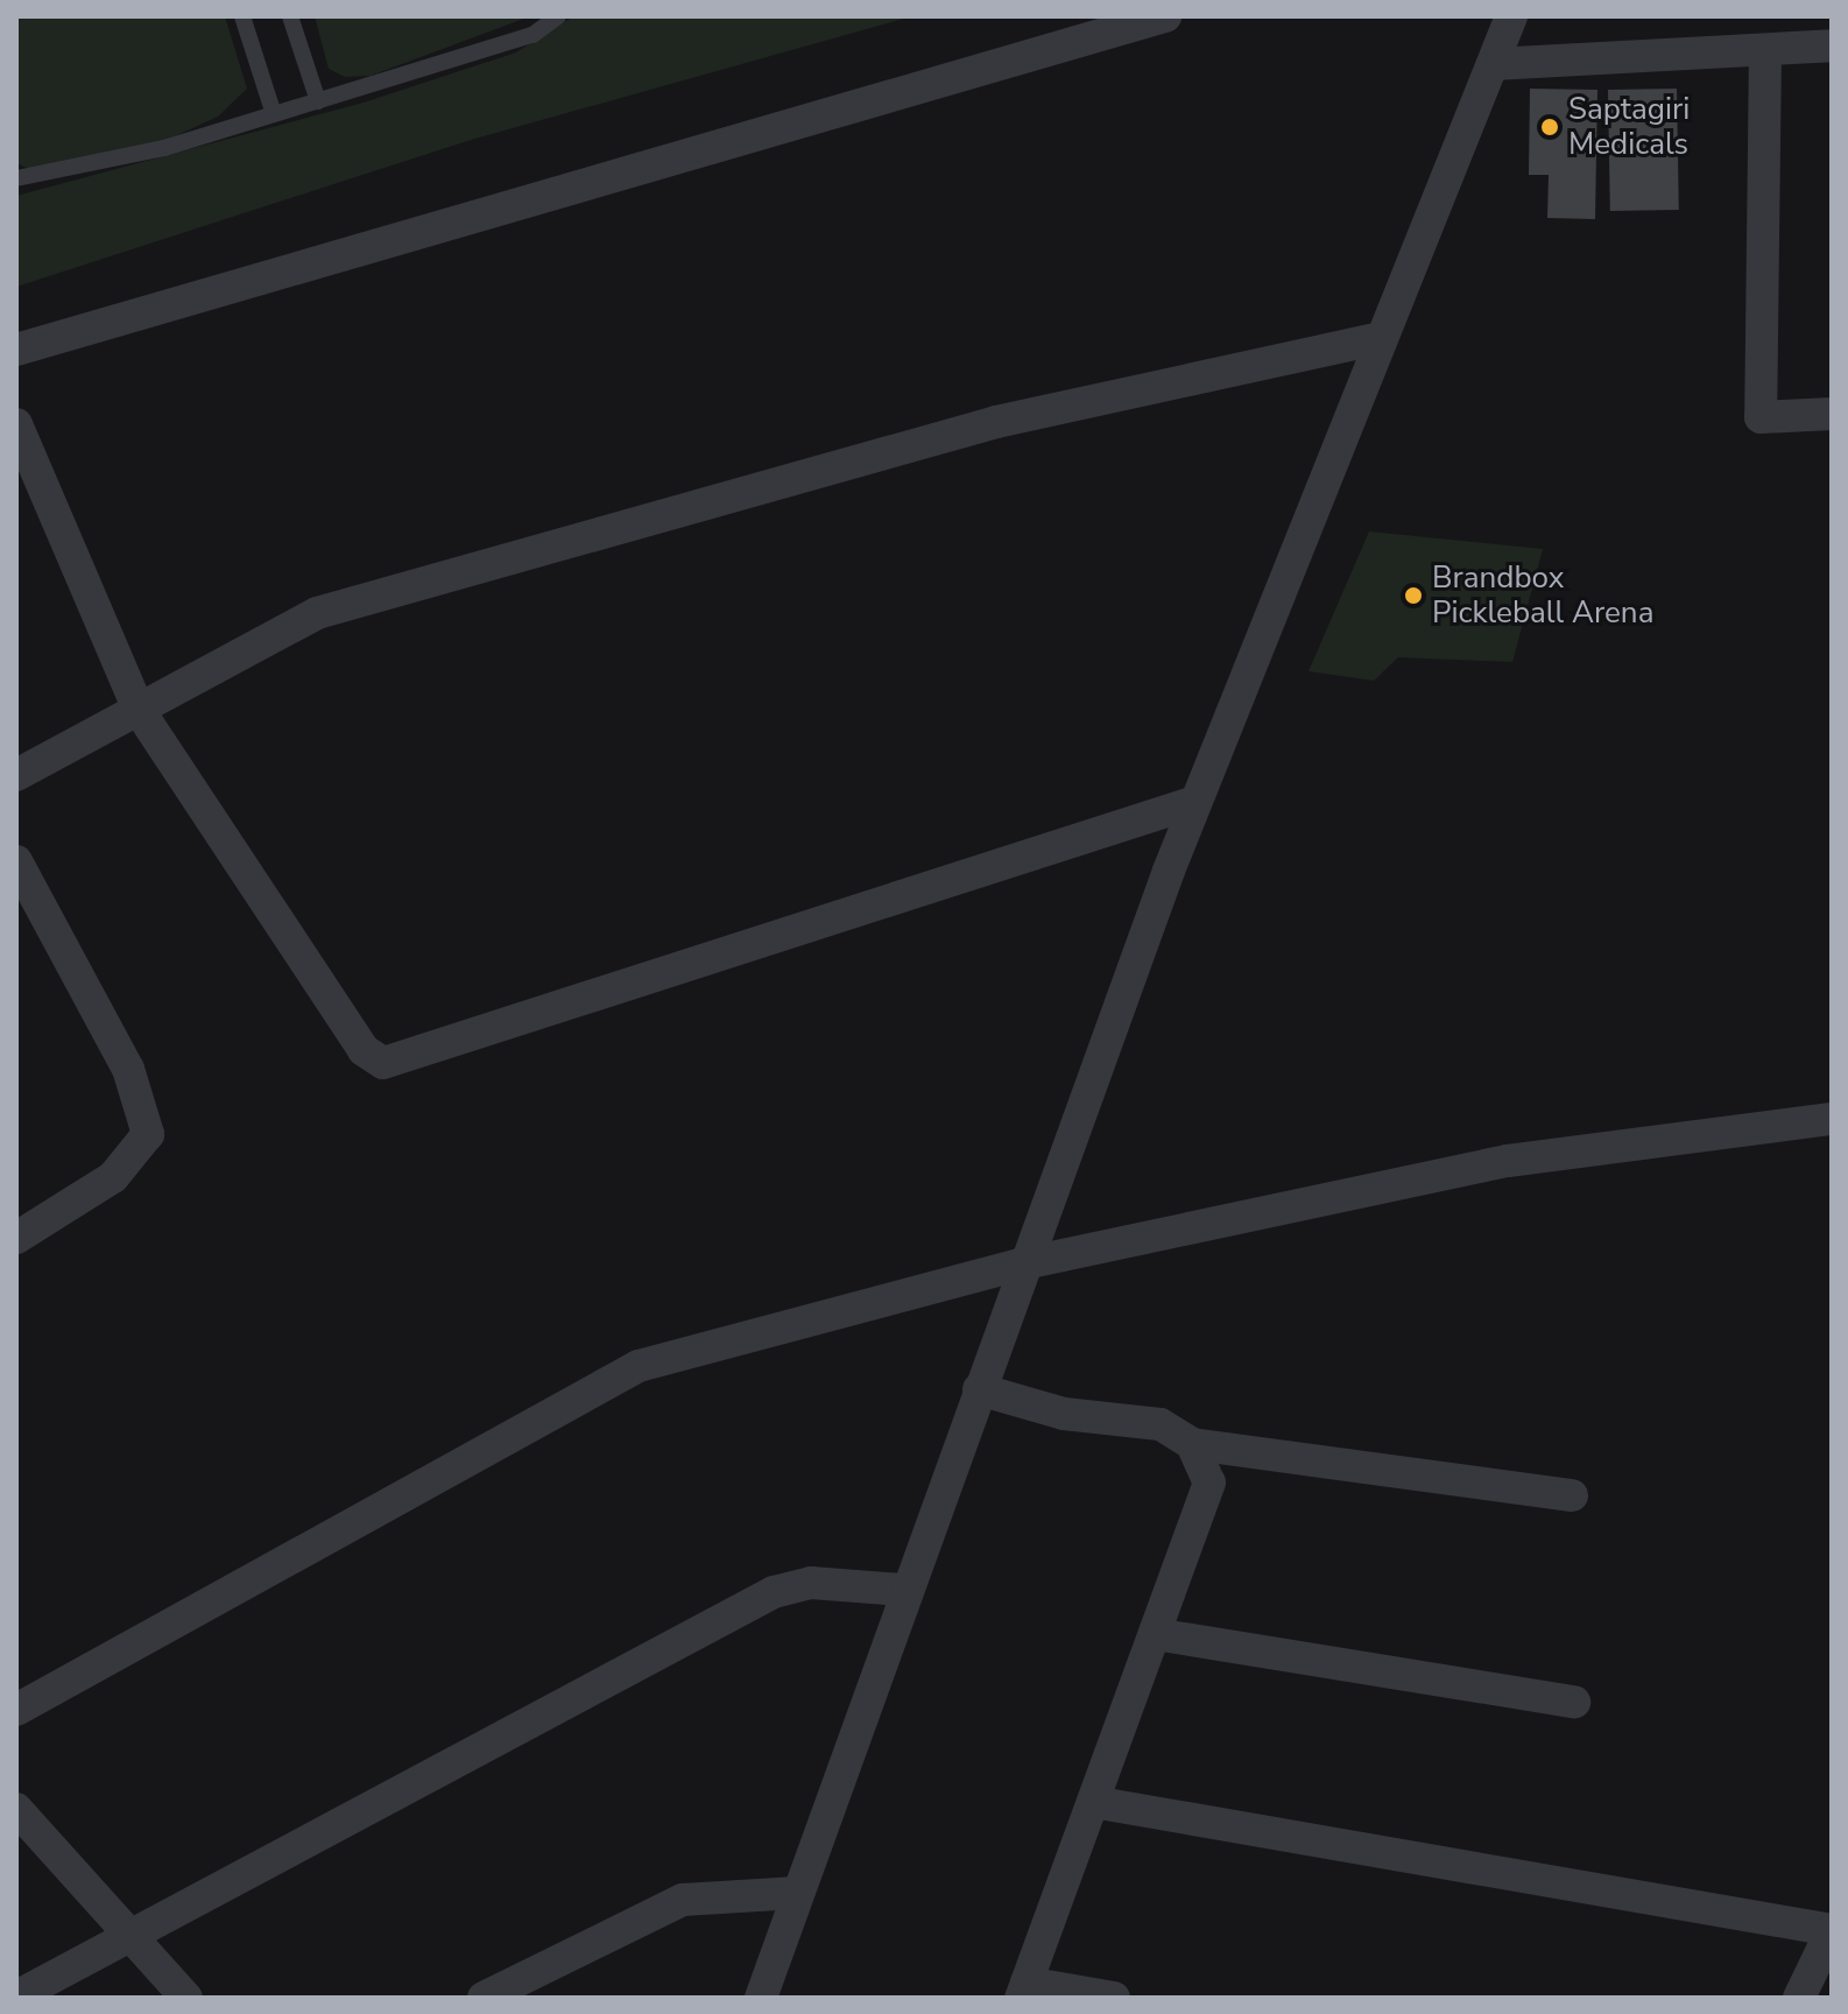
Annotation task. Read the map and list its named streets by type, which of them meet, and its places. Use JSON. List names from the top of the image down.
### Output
{
  "places": ["Saptagiri Medicals", "Brandbox Pickleball Arena"]
}
